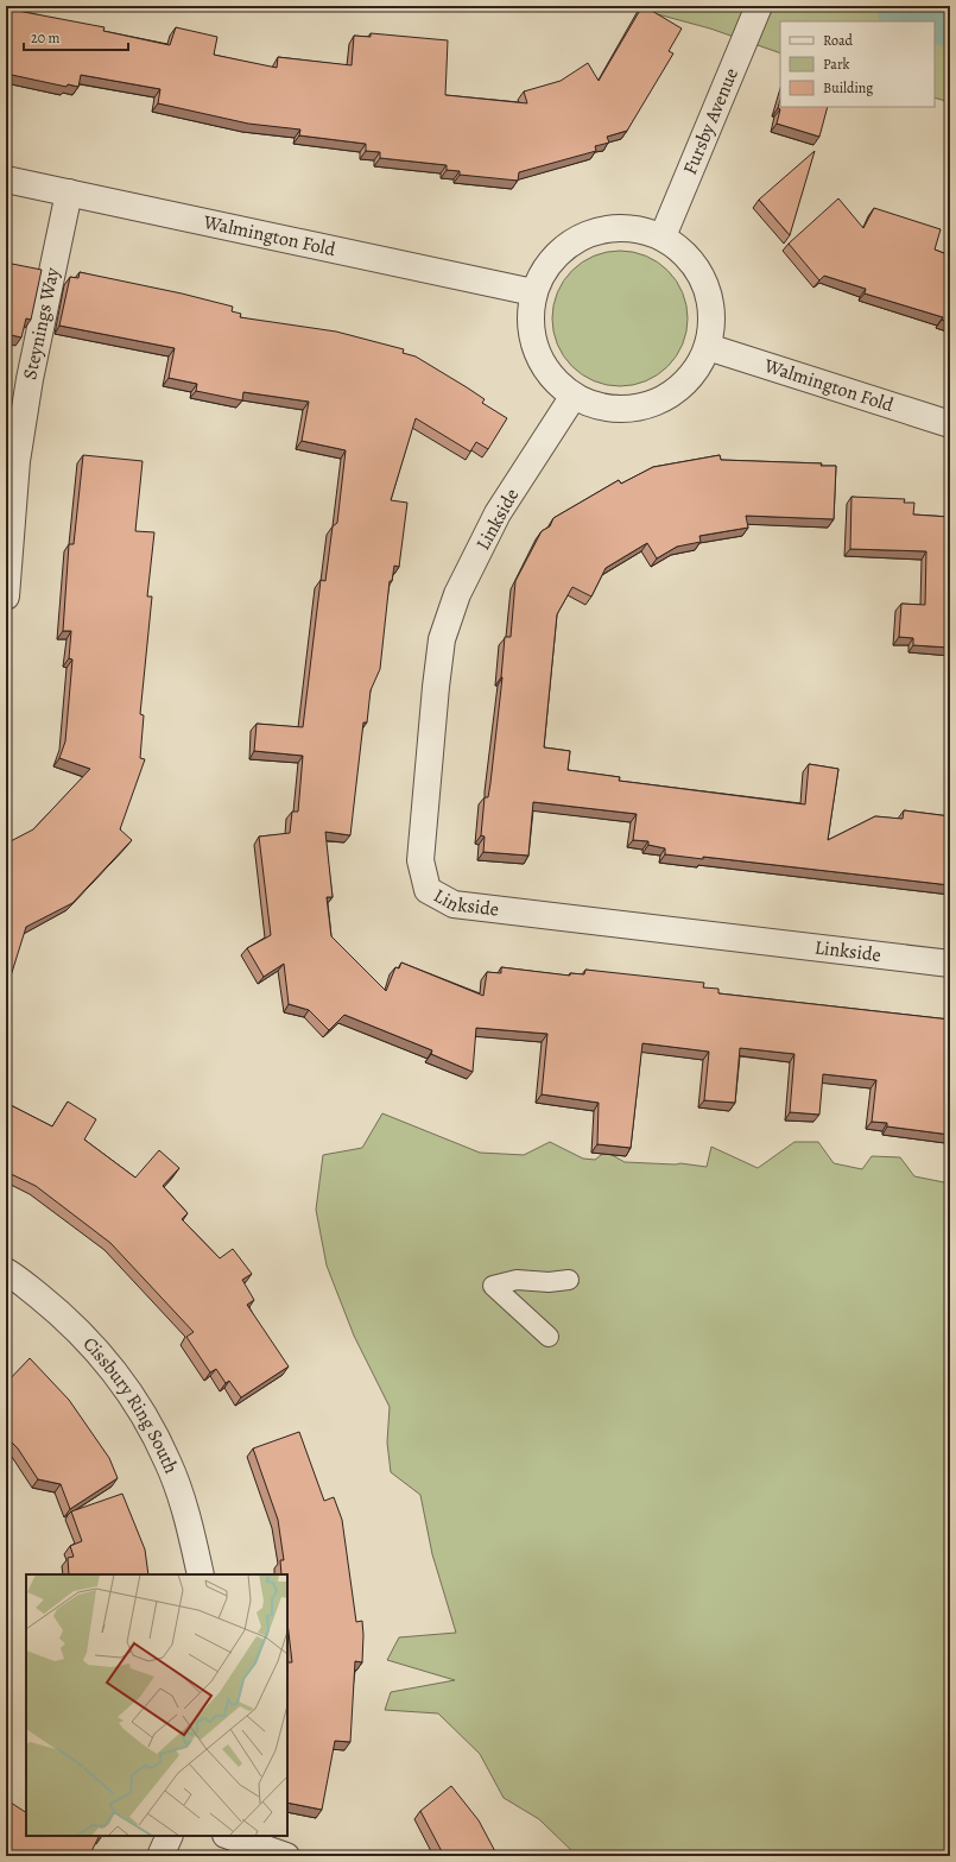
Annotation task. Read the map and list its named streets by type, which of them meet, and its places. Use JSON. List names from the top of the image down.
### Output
{
  "streets": {
    "street": [
      "Fursby Avenue",
      "Walmington Fold",
      "Steynings Way",
      "Linkside",
      "Cissbury Ring South"
    ]
  },
  "crossings": [
    ["Walmington Fold", "Steynings Way"]
  ],
  "legend": ["Road", "Park", "Building"],
  "scale_bar": "20 m"
}
